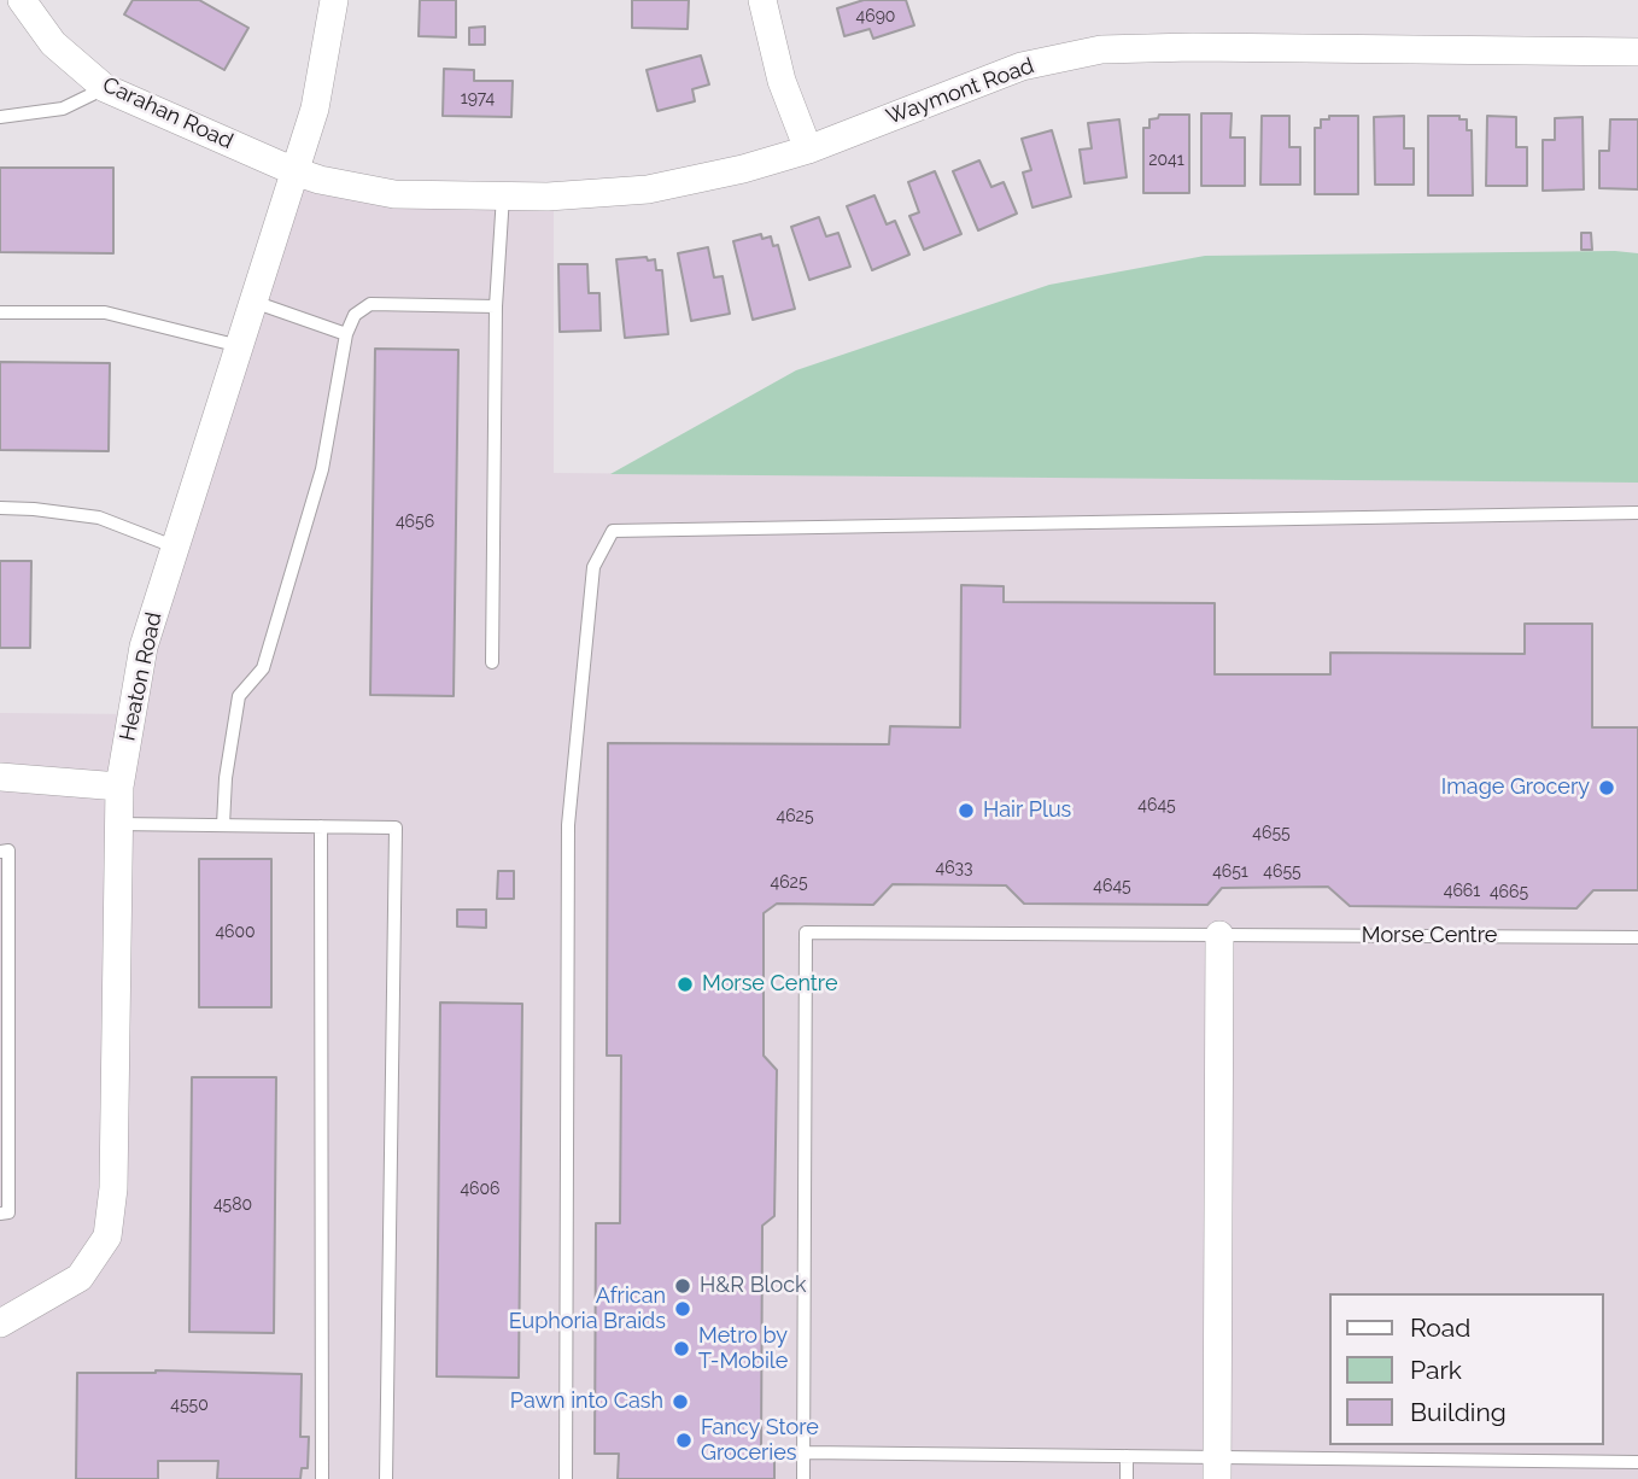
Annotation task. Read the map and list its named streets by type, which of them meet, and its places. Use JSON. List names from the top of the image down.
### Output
{
  "streets": {
    "street": ["Waymont Road", "Carahan Road", "Heaton Road"],
    "lane": ["Morse Centre"]
  },
  "crossings": [
    ["Waymont Road", "Carahan Road"],
    ["Waymont Road", "Heaton Road"],
    ["Carahan Road", "Heaton Road"]
  ],
  "places": [
    "Image Grocery",
    "Hair Plus",
    "Morse Centre",
    "H&R Block",
    "African Euphoria Braids",
    "Metro by T-Mobile",
    "Pawn into Cash",
    "Fancy Store Groceries"
  ],
  "house_numbers": [
    "4690",
    "1974",
    "2041",
    "4656",
    "4645",
    "4625",
    "4655",
    "4633",
    "4651",
    "4655",
    "4625",
    "4645",
    "4661",
    "4665",
    "4600",
    "4606",
    "4580",
    "4550"
  ],
  "legend": ["Road", "Park", "Building"]
}
